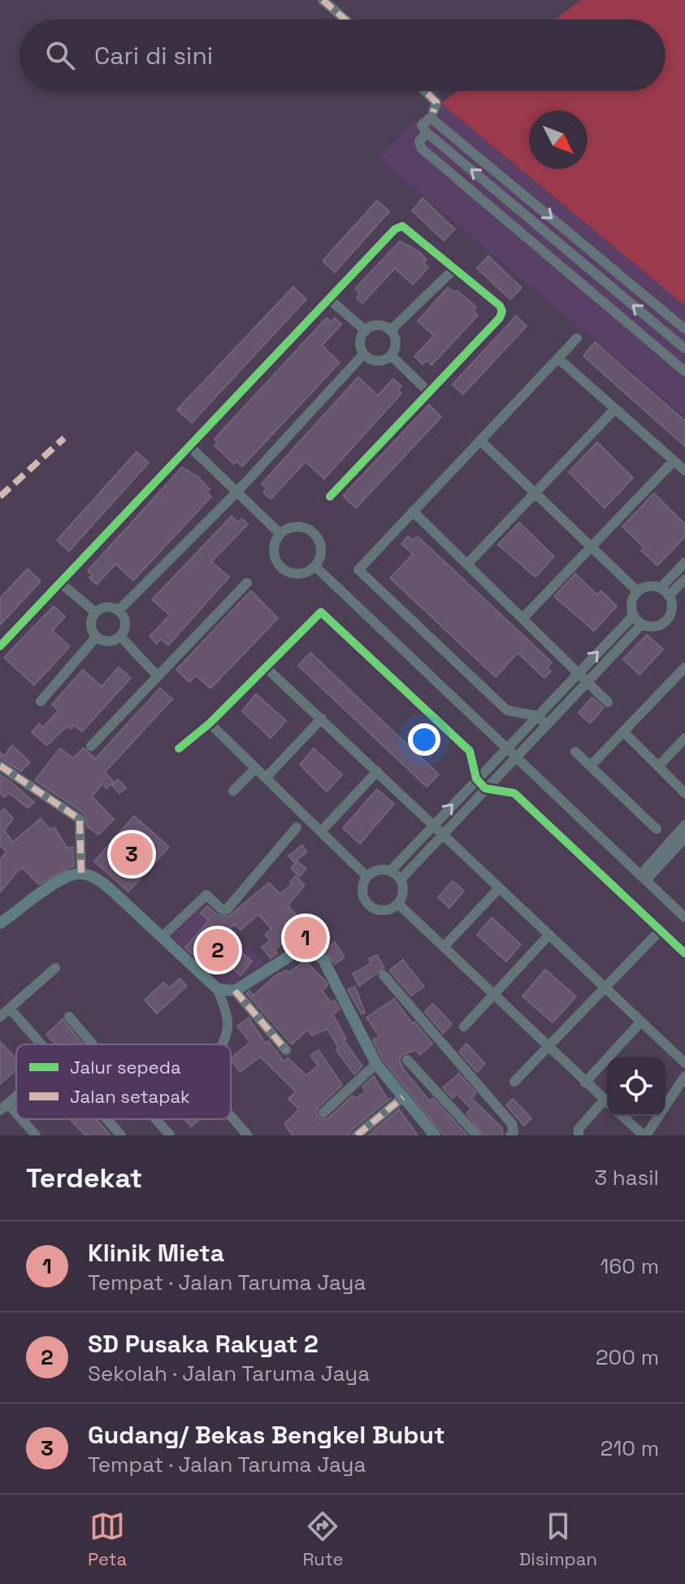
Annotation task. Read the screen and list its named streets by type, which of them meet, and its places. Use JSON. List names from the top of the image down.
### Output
{
  "legend": ["Jalur sepeda", "Jalan setapak"],
  "north": "bottom right",
  "page": {
    "search": "Cari di sini",
    "pins": ["3", "1", "2"],
    "heading": ["Terdekat", "3 hasil"],
    "list": [
      {
        "mark": "1",
        "name": "Klinik Mieta",
        "note": "Tempat · Jalan Taruma Jaya",
        "value": "160 m"
      },
      {
        "mark": "2",
        "name": "SD Pusaka Rakyat 2",
        "note": "Sekolah · Jalan Taruma Jaya",
        "value": "200 m"
      },
      {
        "mark": "3",
        "name": "Gudang/ Bekas Bengkel Bubut",
        "note": "Tempat · Jalan Taruma Jaya",
        "value": "210 m"
      }
    ],
    "nav": ["Peta", "Rute", "Disimpan"]
  }
}
